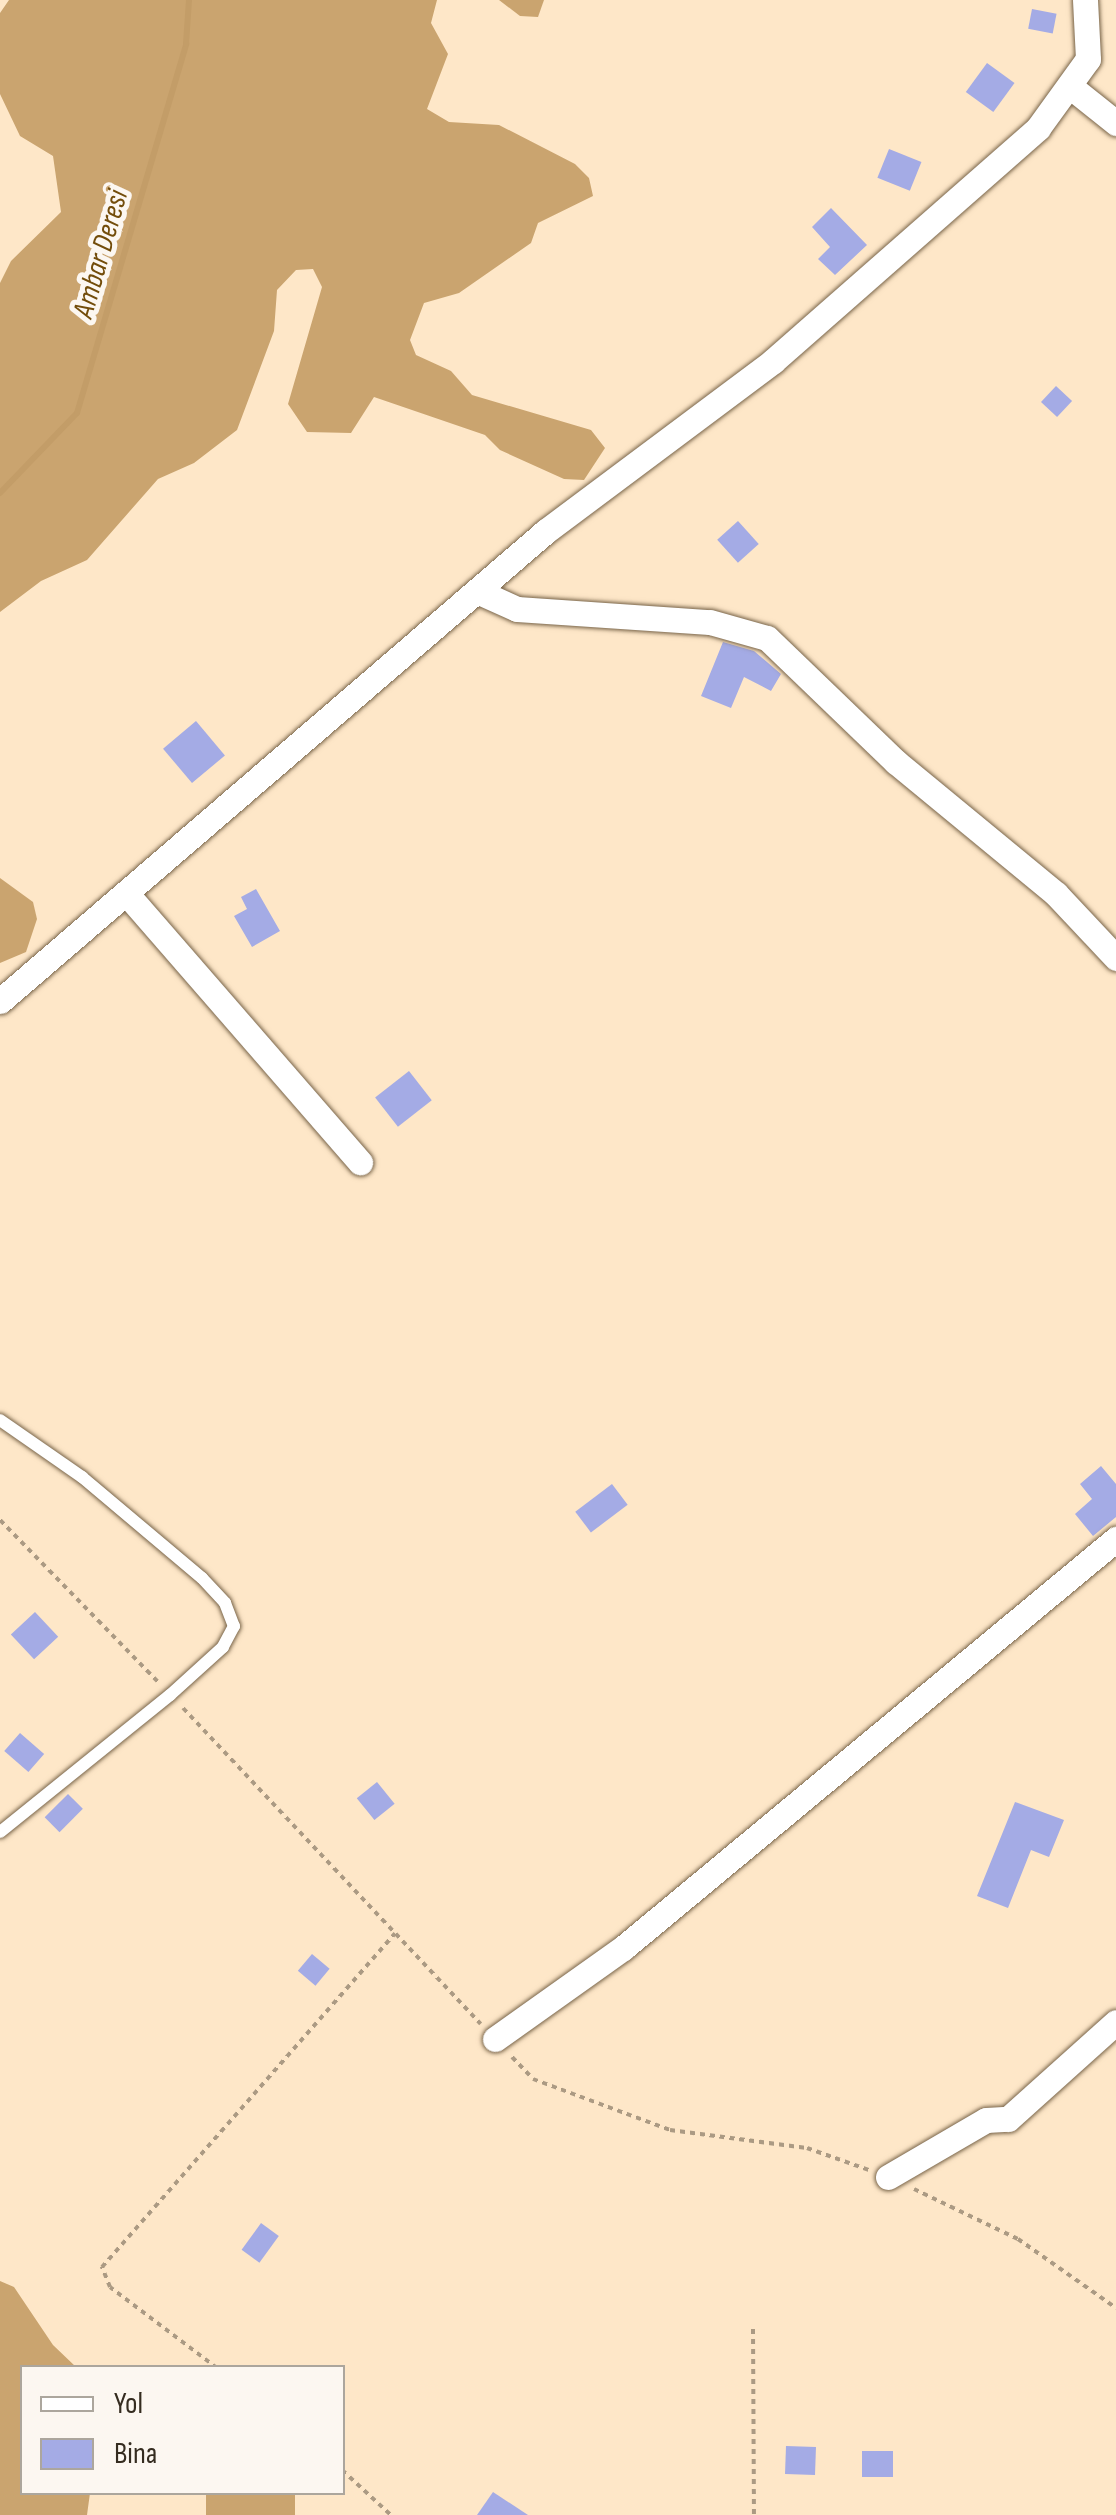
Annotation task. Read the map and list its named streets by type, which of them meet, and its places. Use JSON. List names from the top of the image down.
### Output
{
  "water": ["Ambar Deresi"],
  "legend": ["Yol", "Bina"]
}
